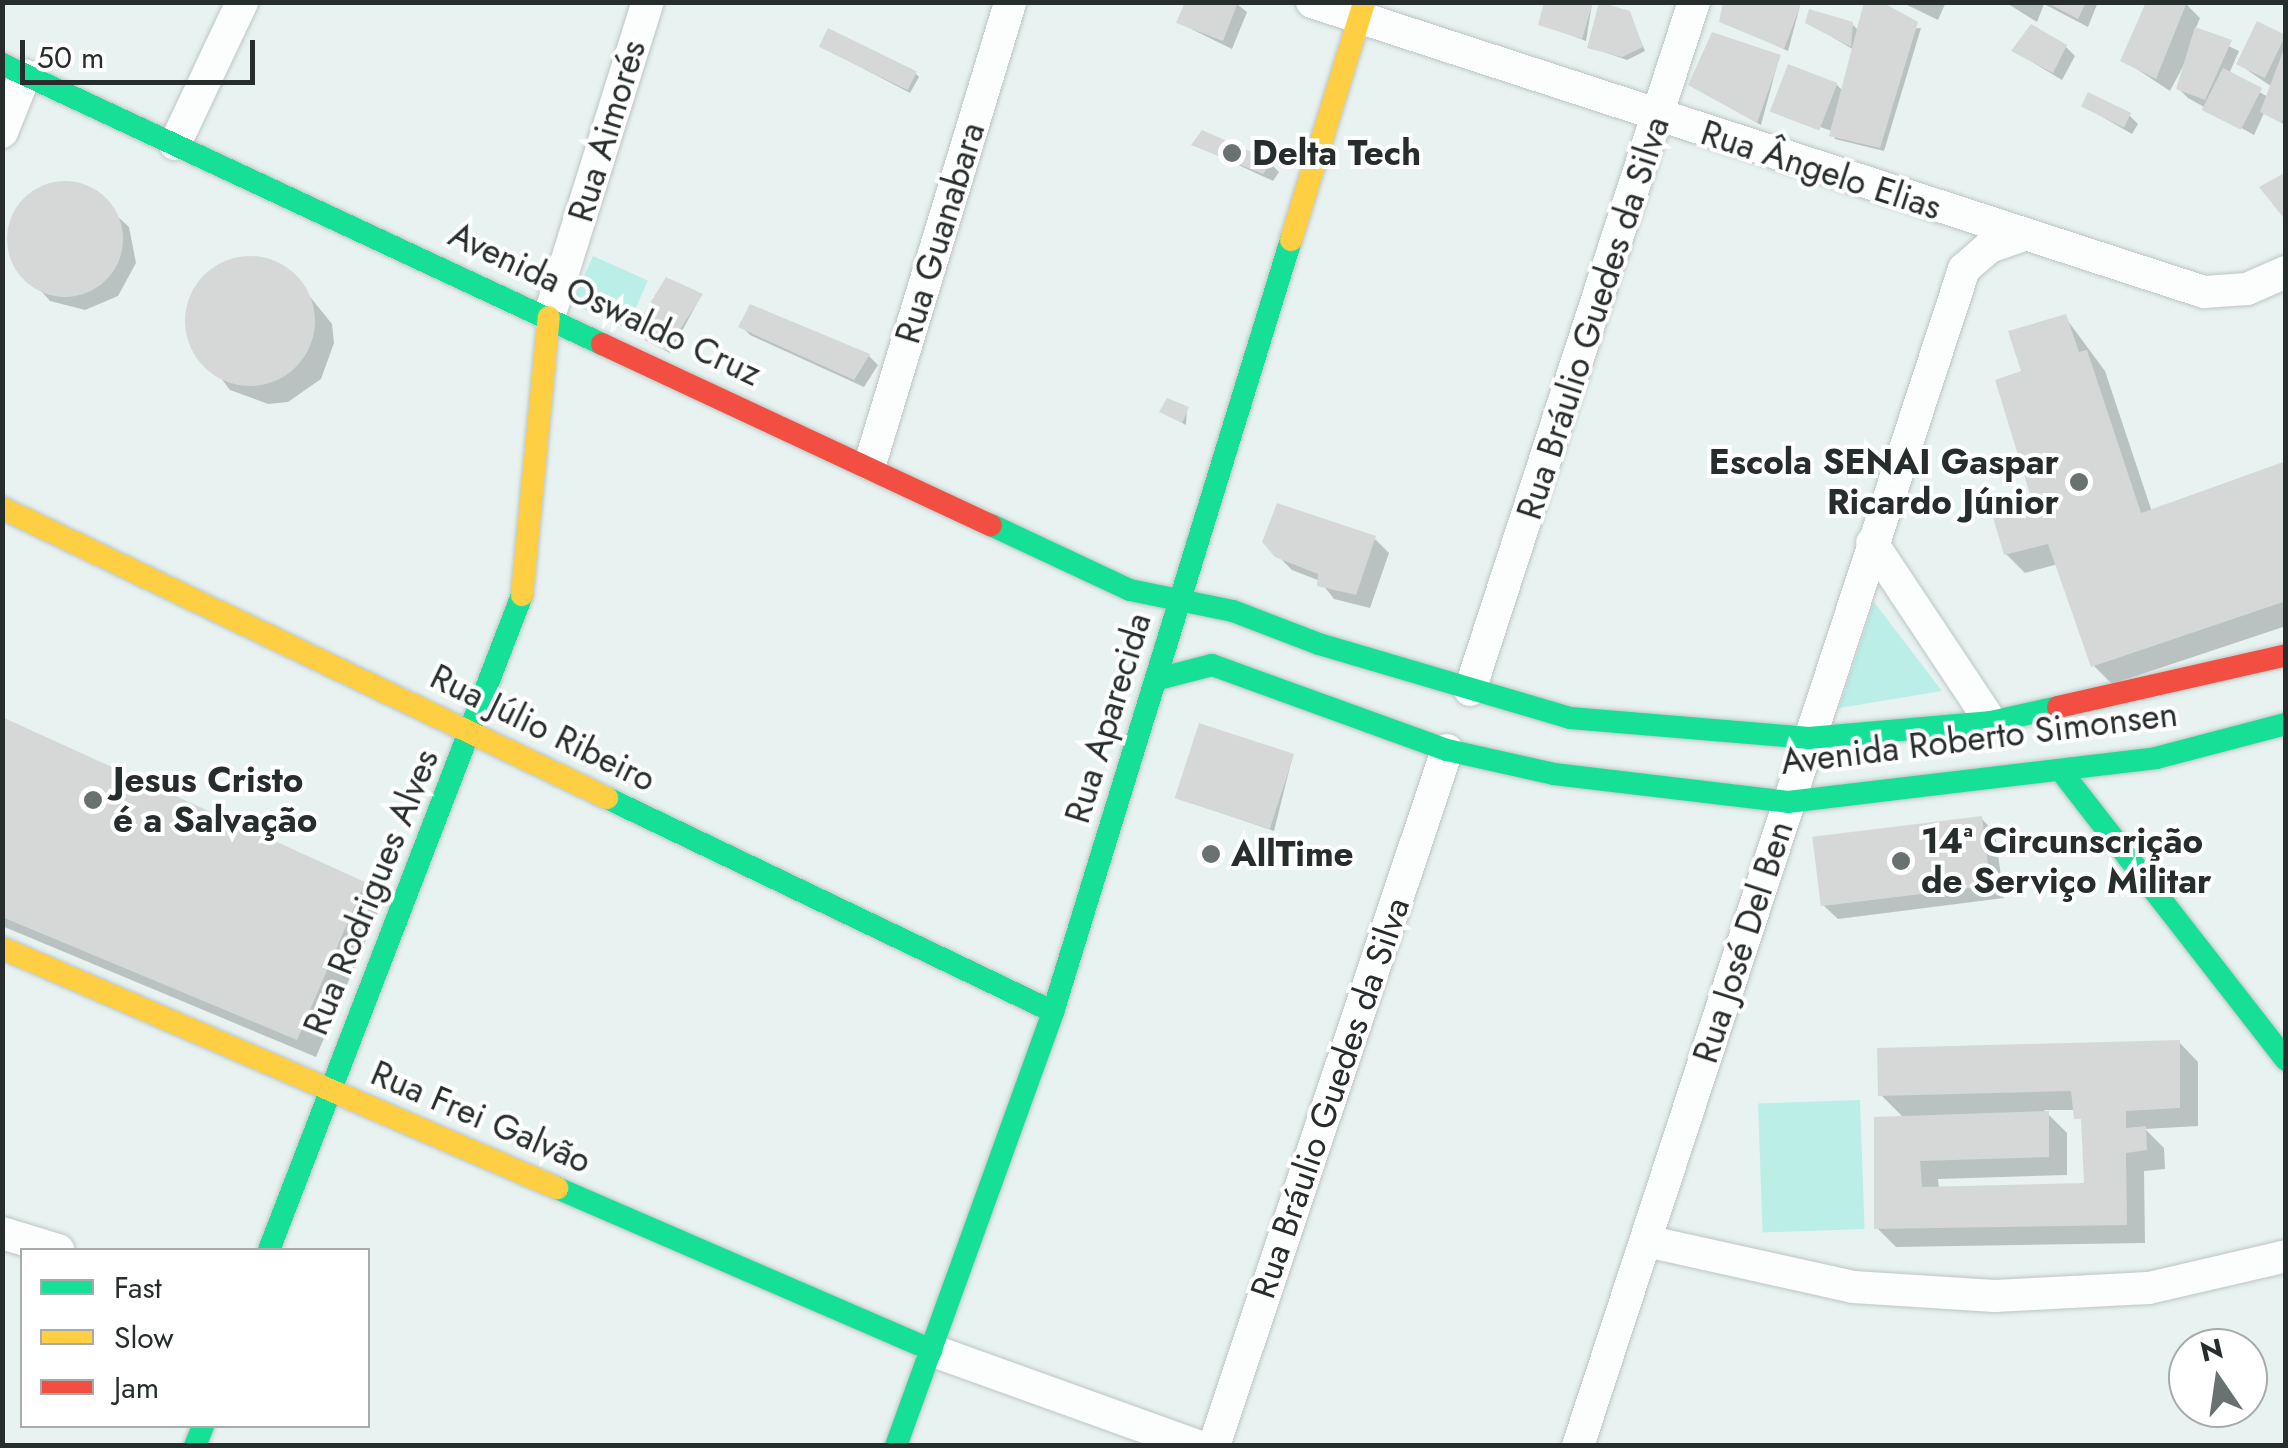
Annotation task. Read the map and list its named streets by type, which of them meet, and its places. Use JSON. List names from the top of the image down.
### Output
{
  "streets": {
    "main road": [
      "Avenida Oswaldo Cruz",
      "Rua Aparecida",
      "Rua Júlio Ribeiro",
      "Avenida Roberto Simonsen",
      "Rua Rodrigues Alves",
      "Rua Frei Galvão"
    ],
    "street": [
      "Rua Aimorés",
      "Rua Ângelo Elias",
      "Rua Guanabara",
      "Rua Bráulio Guedes da Silva",
      "Rua José Del Ben"
    ]
  },
  "crossings": [
    ["Rua Aimorés", "Avenida Oswaldo Cruz"],
    ["Rua Aimorés", "Rua Rodrigues Alves"],
    ["Rua Ângelo Elias", "Rua Bráulio Guedes da Silva"],
    ["Rua Ângelo Elias", "Rua Aparecida"],
    ["Rua Guanabara", "Avenida Oswaldo Cruz"],
    ["Avenida Oswaldo Cruz", "Rua Aparecida"],
    ["Avenida Oswaldo Cruz", "Avenida Roberto Simonsen"],
    ["Avenida Oswaldo Cruz", "Rua Rodrigues Alves"],
    ["Rua Bráulio Guedes da Silva", "Avenida Roberto Simonsen"],
    ["Rua Aparecida", "Rua Júlio Ribeiro"],
    ["Rua Aparecida", "Avenida Roberto Simonsen"],
    ["Rua Aparecida", "Rua Frei Galvão"],
    ["Rua Júlio Ribeiro", "Rua Rodrigues Alves"],
    ["Avenida Roberto Simonsen", "Rua José Del Ben"],
    ["Rua Rodrigues Alves", "Rua Frei Galvão"]
  ],
  "places": [
    "Delta Tech",
    "Escola SENAI Gaspar Ricardo Júnior",
    "Jesus Cristo é a Salvação",
    "AllTime",
    "14ª Circunscrição de Serviço Militar"
  ],
  "legend": ["Fast", "Slow", "Jam"],
  "scale_bar": "50 m",
  "north": "top"
}
